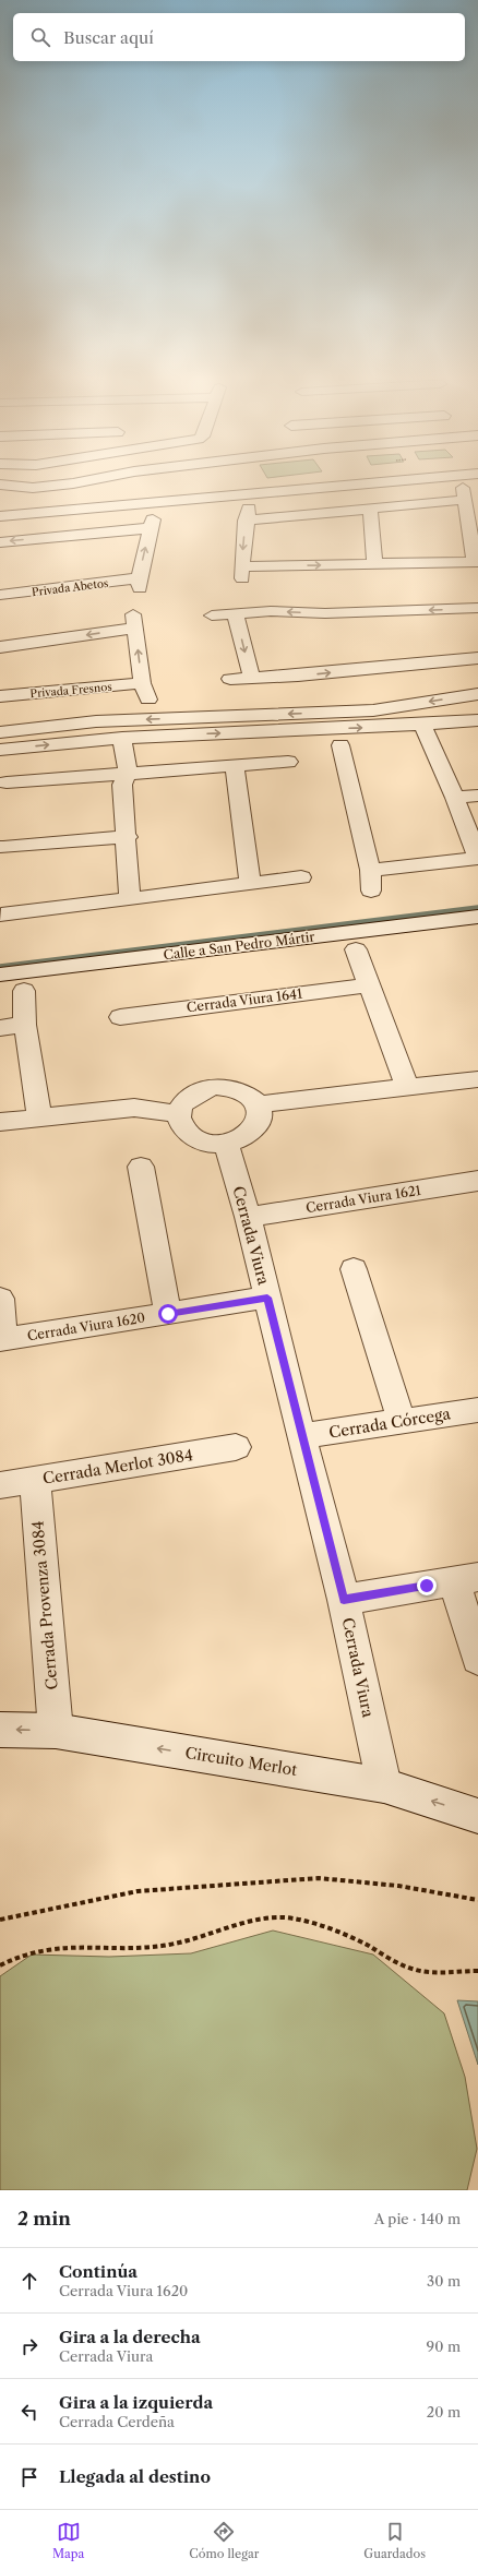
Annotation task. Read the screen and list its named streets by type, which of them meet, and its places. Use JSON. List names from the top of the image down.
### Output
{
  "streets": {
    "street": [
      "Privada Abetos",
      "Privada Fresnos",
      "Calle a San Pedro Mártir",
      "Cerrada Viura 1641",
      "Cerrada Viura 1621",
      "Cerrada Viura",
      "Cerrada Viura 1620",
      "Cerrada Córcega",
      "Cerrada Merlot 3084",
      "Cerrada Provenza 3084",
      "Circuito Merlot"
    ]
  },
  "crossings": [
    ["Cerrada Viura 1621", "Cerrada Viura"],
    ["Cerrada Viura", "Cerrada Viura 1620"],
    ["Cerrada Viura", "Cerrada Córcega"],
    ["Cerrada Viura", "Circuito Merlot"],
    ["Cerrada Merlot 3084", "Cerrada Provenza 3084"],
    ["Cerrada Provenza 3084", "Circuito Merlot"]
  ],
  "one_way": ["Circuito Merlot"],
  "page": {
    "search": "Buscar aquí",
    "heading": ["2 min", "A pie · 140 m"],
    "list": [
      ["Continúa", "Cerrada Viura 1620", "30 m"],
      ["Gira a la derecha", "Cerrada Viura", "90 m"],
      ["Gira a la izquierda", "Cerrada Cerdeña", "20 m"],
      "Llegada al destino"
    ],
    "nav": ["Mapa", "Cómo llegar", "Guardados"]
  }
}
